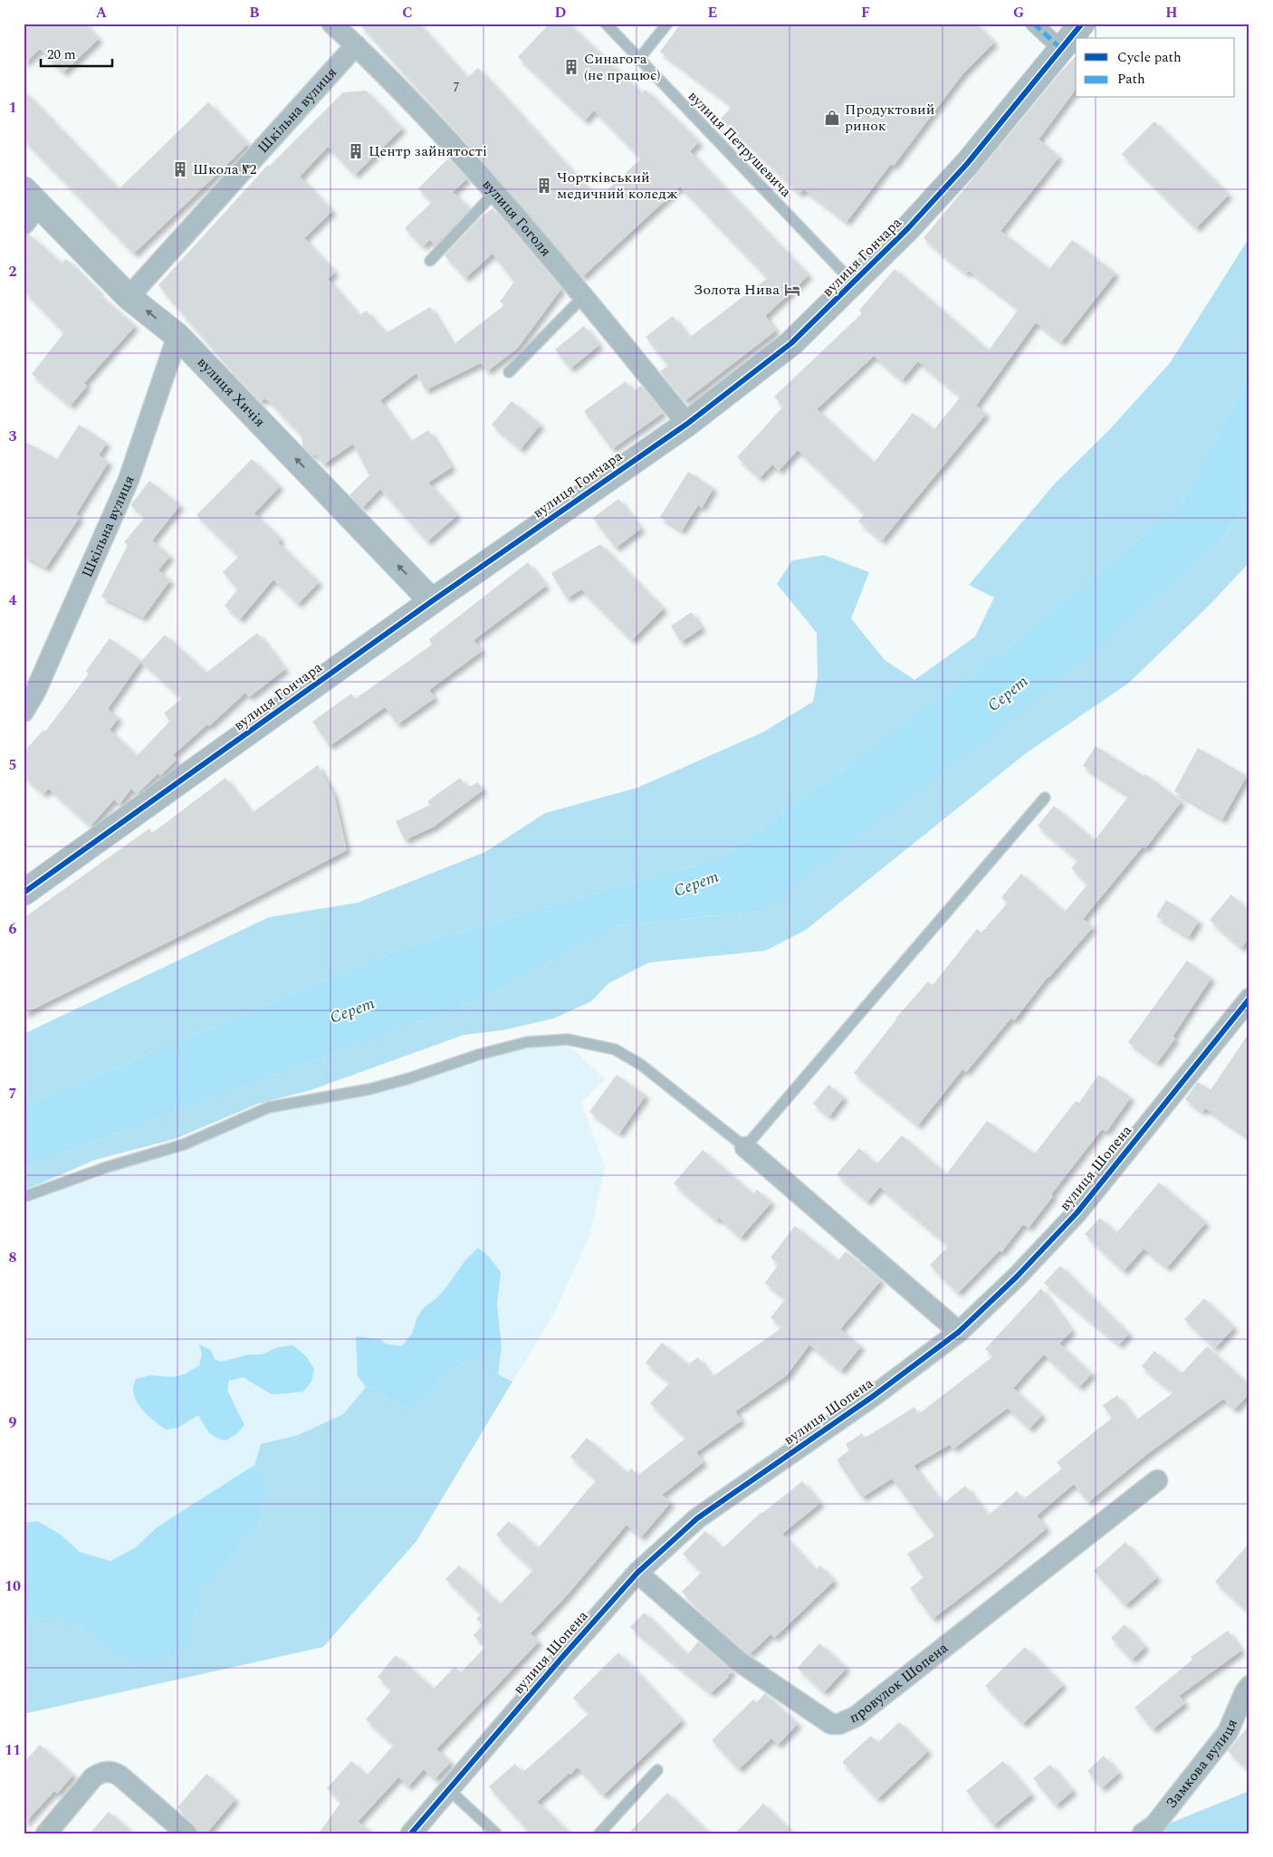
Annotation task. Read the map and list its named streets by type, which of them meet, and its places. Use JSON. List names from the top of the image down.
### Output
{
  "streets": {
    "street": [
      "Шкільна вулиця",
      "вулиця Гоголя",
      "вулиця Гончара",
      "вулиця Хичія",
      "вулиця Шопена",
      "провулок Шопена",
      "Замкова вулиця"
    ],
    "lane": ["вулиця Петрушевича"]
  },
  "crossings": [
    ["Шкільна вулиця", "вулиця Гоголя"],
    ["Шкільна вулиця", "вулиця Хичія"],
    ["вулиця Петрушевича", "вулиця Гончара"],
    ["вулиця Гоголя", "вулиця Гончара"],
    ["вулиця Гончара", "вулиця Хичія"],
    ["вулиця Шопена", "провулок Шопена"]
  ],
  "one_way": ["вулиця Хичія"],
  "water": ["Серет"],
  "places": {
    "building": [
      "Синагога (не працює)",
      "Центр зайнятості",
      "Школа №2",
      "Чортківський медичний коледж"
    ],
    "shop": ["Продуктовий ринок"],
    "hotel": ["Золота Нива"]
  },
  "house_numbers": ["7"],
  "legend": ["Cycle path", "Path"],
  "scale_bar": "20 m",
  "grid": {
    "columns": [
      "A",
      "B",
      "C",
      "D",
      "E",
      "F",
      "G",
      "H"
    ],
    "rows": [
      "1",
      "2",
      "3",
      "4",
      "5",
      "6",
      "7",
      "8",
      "9",
      "10",
      "11"
    ]
  }
}
